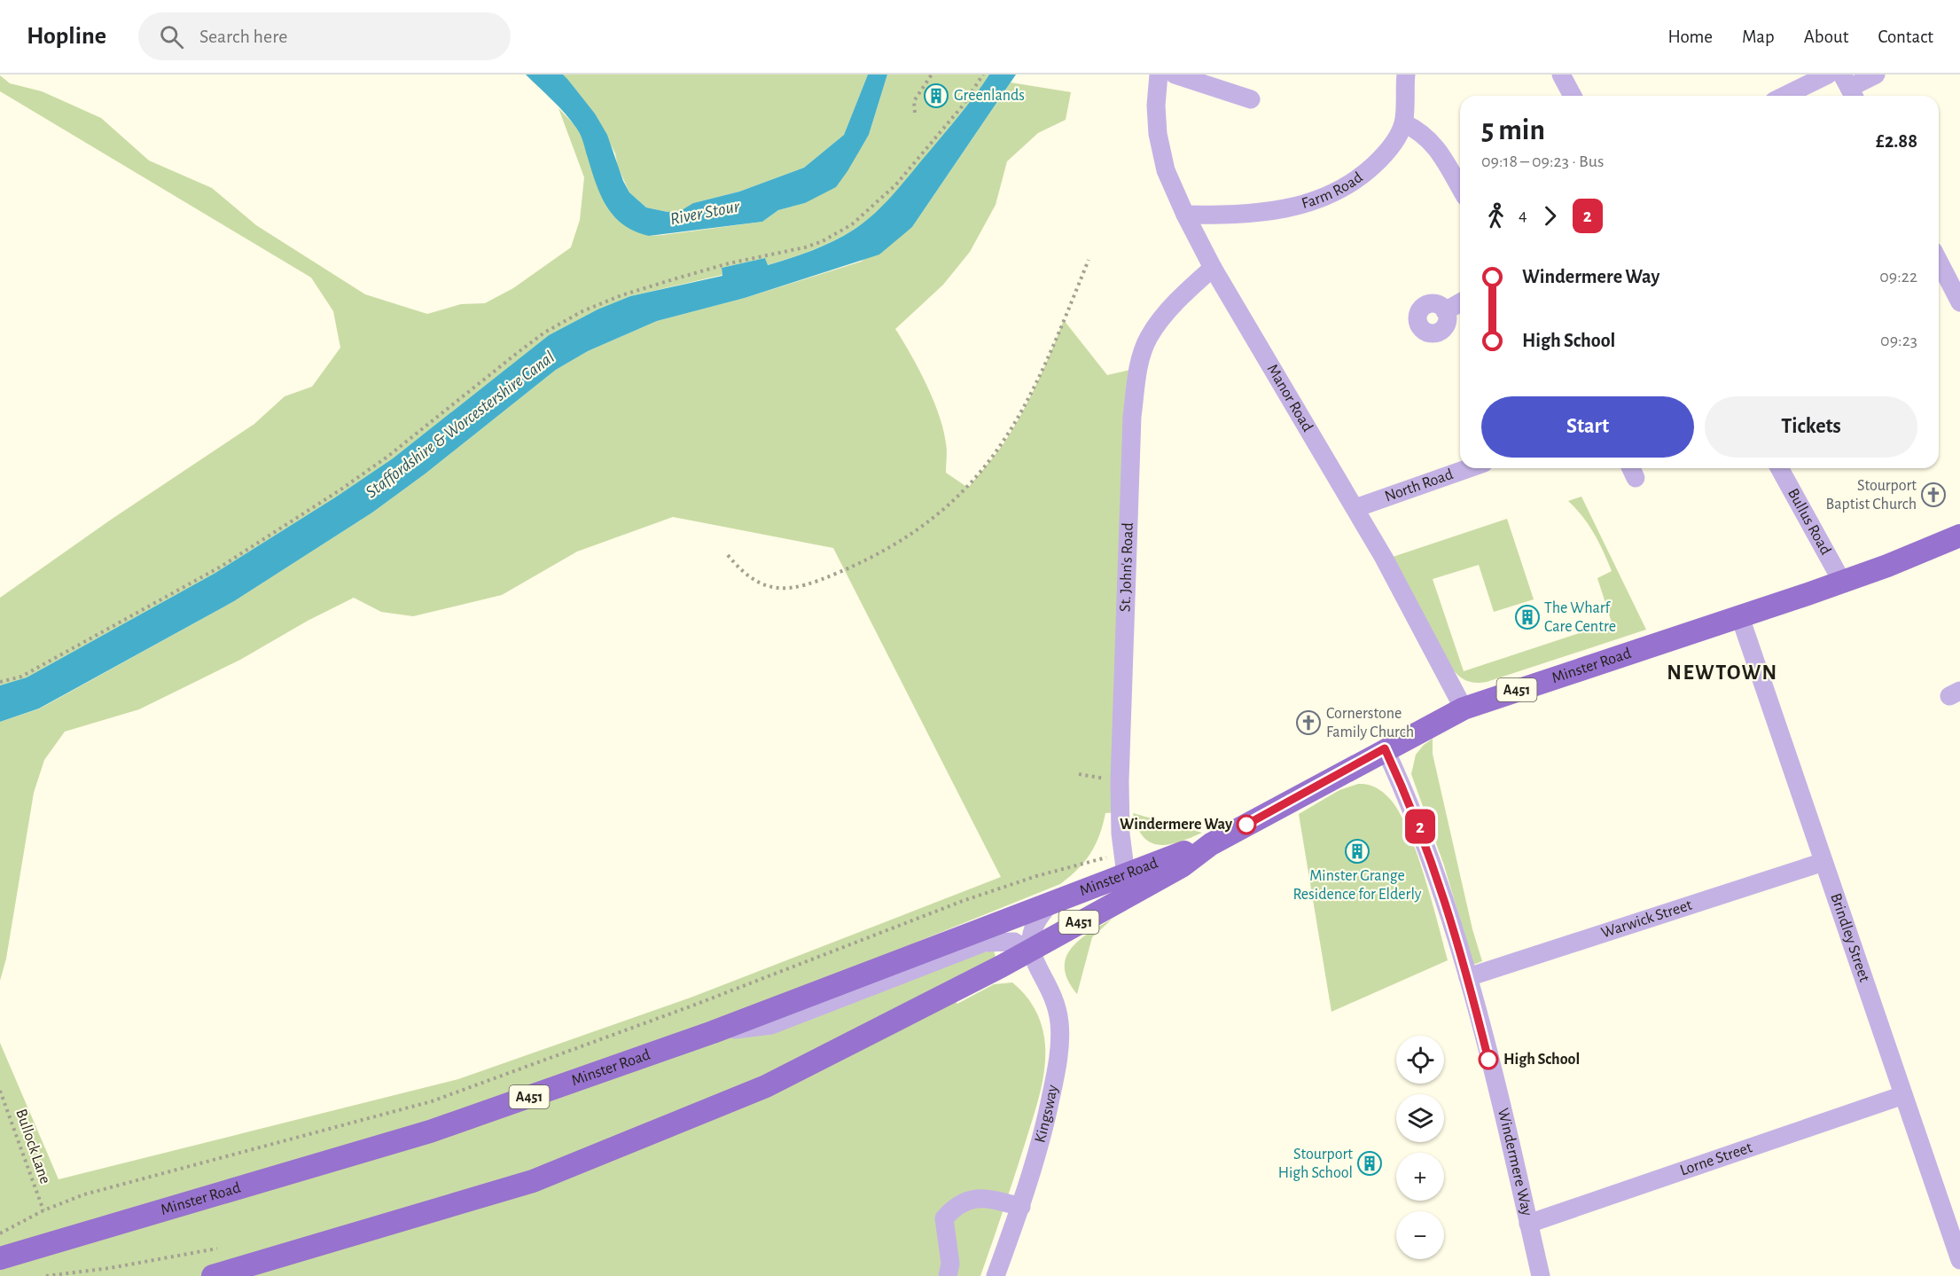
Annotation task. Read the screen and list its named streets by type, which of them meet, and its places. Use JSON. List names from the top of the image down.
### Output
{
  "streets": {
    "main road": ["Minster Road", "A451"],
    "street": [
      "Farm Road",
      "Manor Road",
      "North Road",
      "Bullus Road",
      "St. John's Road",
      "Warwick Street",
      "Brindley Street",
      "Kingsway",
      "Lorne Street",
      "Windermere Way"
    ],
    "path": ["Bullock Lane"]
  },
  "crossings": [
    ["Farm Road", "Manor Road"],
    ["Manor Road", "North Road"],
    ["Manor Road", "St. John's Road"],
    ["Manor Road", "Minster Road"],
    ["Bullus Road", "Minster Road"],
    ["St. John's Road", "Minster Road"],
    ["Minster Road", "Brindley Street"],
    ["Minster Road", "Kingsway"],
    ["Minster Road", "Windermere Way"],
    ["Warwick Street", "Brindley Street"],
    ["Warwick Street", "Windermere Way"],
    ["Brindley Street", "Lorne Street"],
    ["Lorne Street", "Windermere Way"]
  ],
  "districts": ["NEWTOWN"],
  "water": ["River Stour", "Staffordshire & Worcestershire Canal"],
  "places": {
    "building": [
      "Greenlands",
      "The Wharf Care Centre",
      "Minster Grange Residence for Elderly",
      "Stourport High School"
    ],
    "church": ["Stourport Baptist Church", "Cornerstone Family Church"],
    "other": ["Windermere Way", "High School"]
  },
  "lines": ["bus line 2"],
  "page": {
    "header": "Hopline",
    "search": "Search here",
    "nav": [
      "Home",
      "Map",
      "About",
      "Contact"
    ],
    "on_map": "2",
    "heading": ["5 min", "09:18 – 09:23 · Bus", "£2.88"],
    "legs": ["4", "2"],
    "list": [
      {
        "name": "Windermere Way",
        "value": "09:22"
      },
      {
        "name": "High School",
        "value": "09:23"
      }
    ],
    "buttons": ["Start", "Tickets"],
    "map_buttons": ["+", "−"]
  }
}
